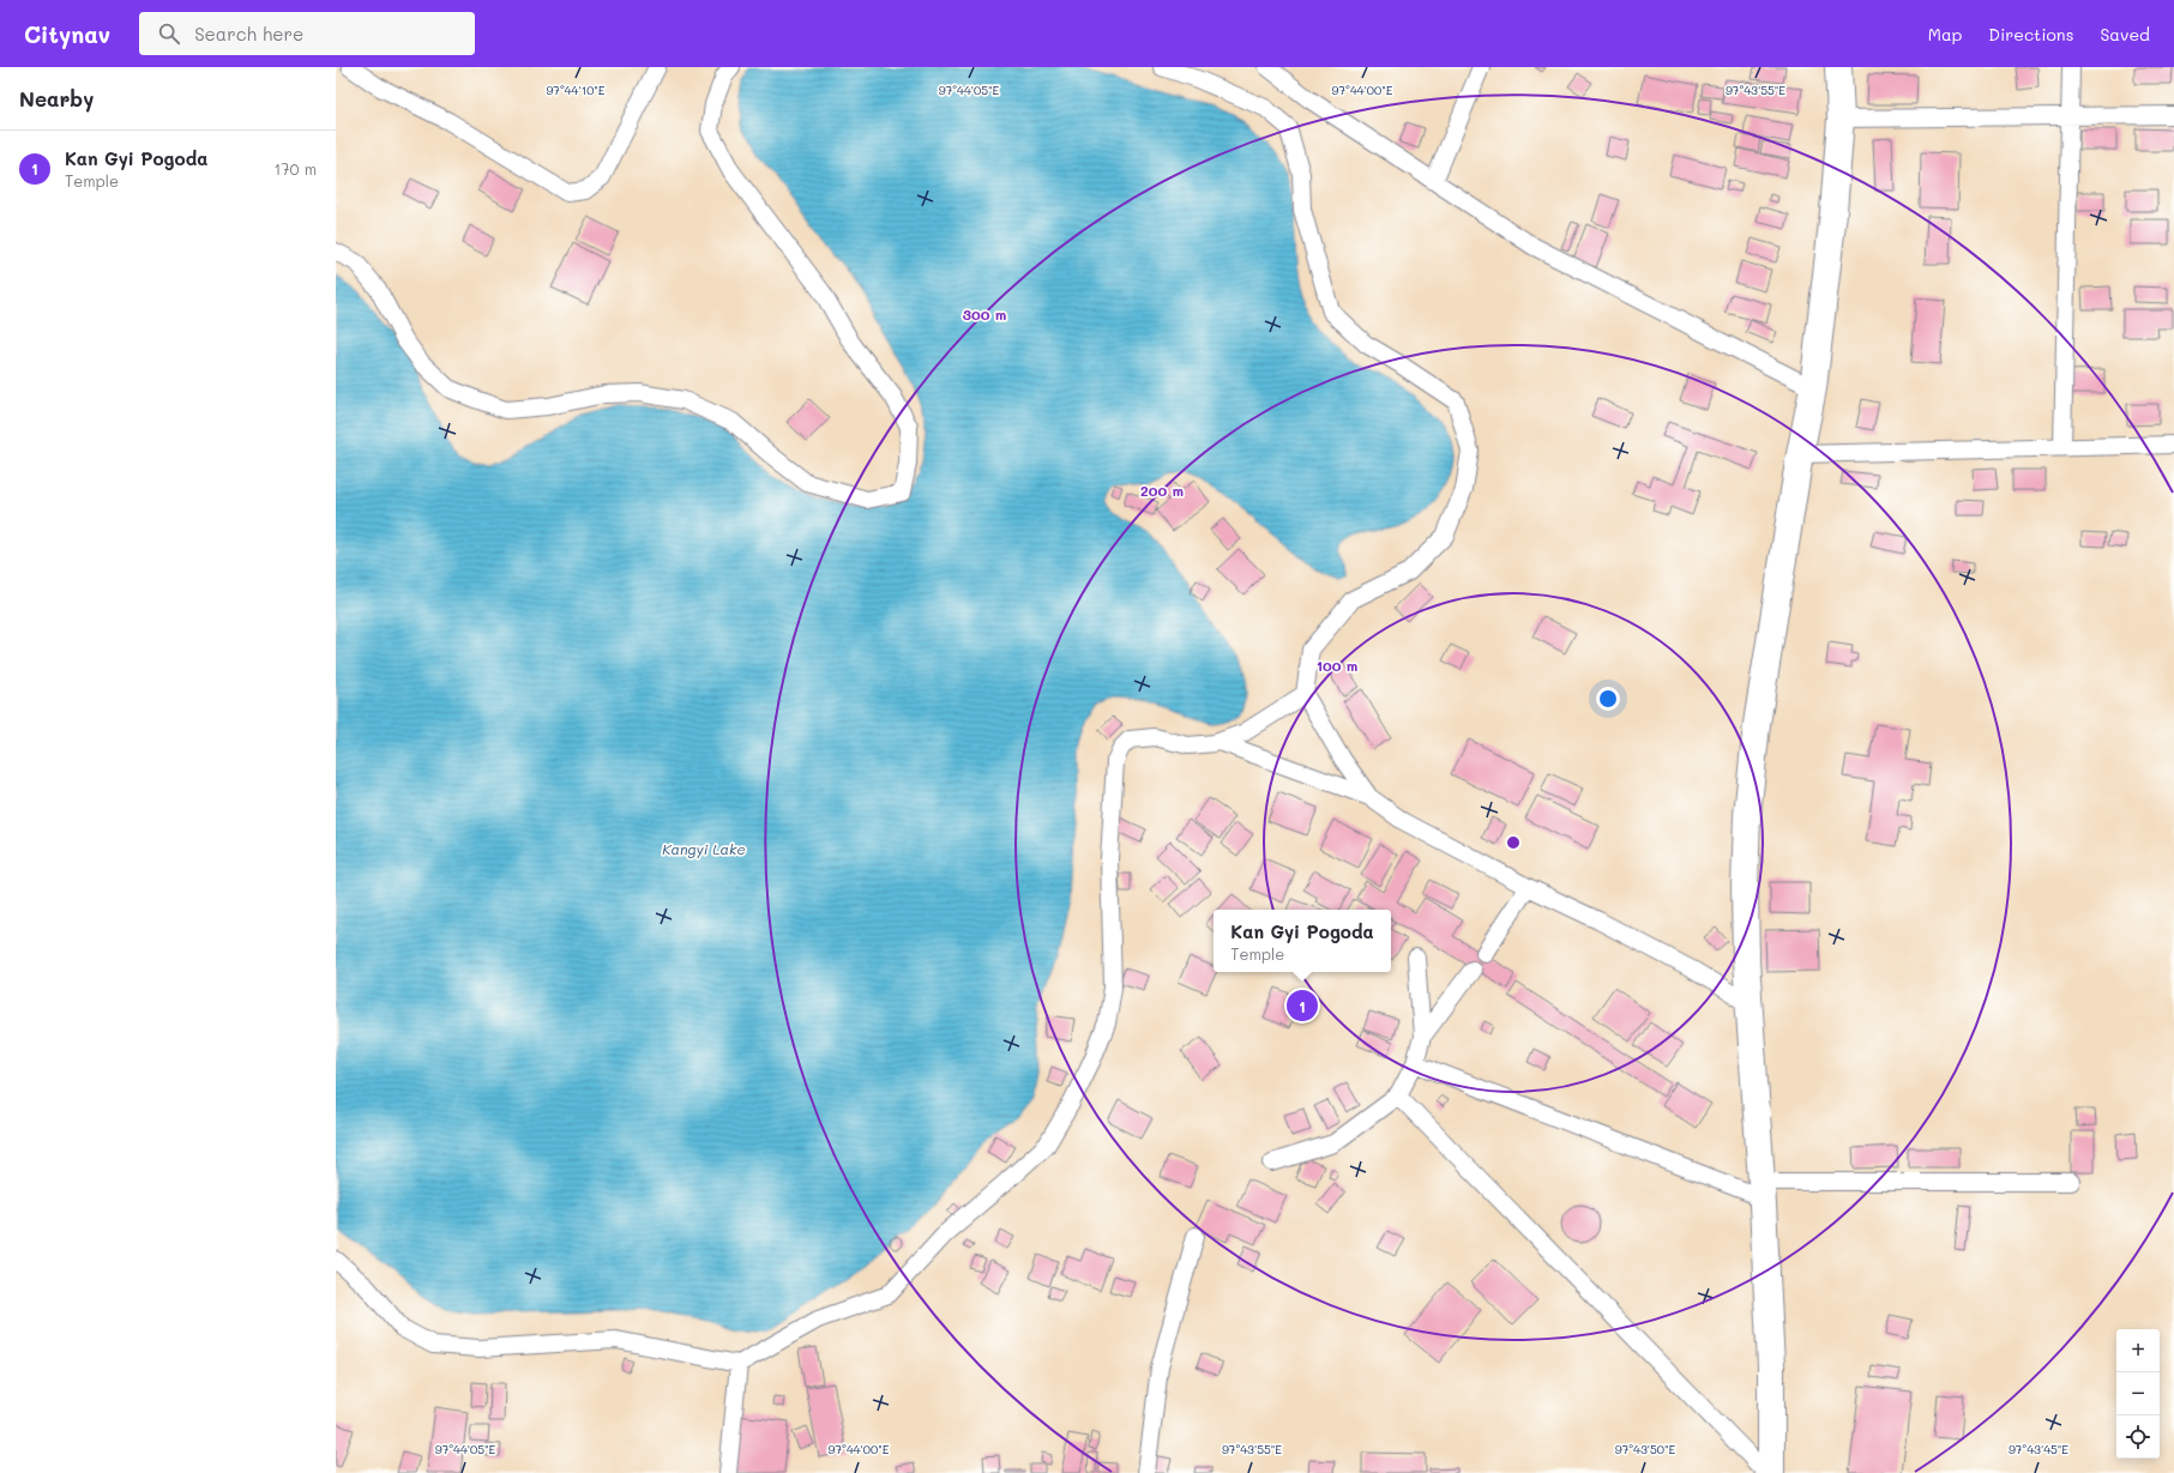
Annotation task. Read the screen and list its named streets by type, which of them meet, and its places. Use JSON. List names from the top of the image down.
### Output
{
  "water": ["Kangyi Lake"],
  "page": {
    "header": "Citynav",
    "search": "Search here",
    "nav": ["Map", "Directions", "Saved"],
    "heading": "Nearby",
    "list": [
      {
        "mark": "1",
        "name": "Kan Gyi Pogoda",
        "note": "Temple",
        "value": "170 m"
      }
    ],
    "popup": ["Kan Gyi Pogoda", "Temple"],
    "pins": "1",
    "map_buttons": ["+", "−"]
  },
  "coordinates": [
    "97°44'10\"E",
    "97°44'05\"E",
    "97°44'00\"E",
    "97°43'55\"E",
    "97°43'50\"E",
    "97°43'45\"E"
  ],
  "rings": ["300 m", "200 m", "100 m"]
}
